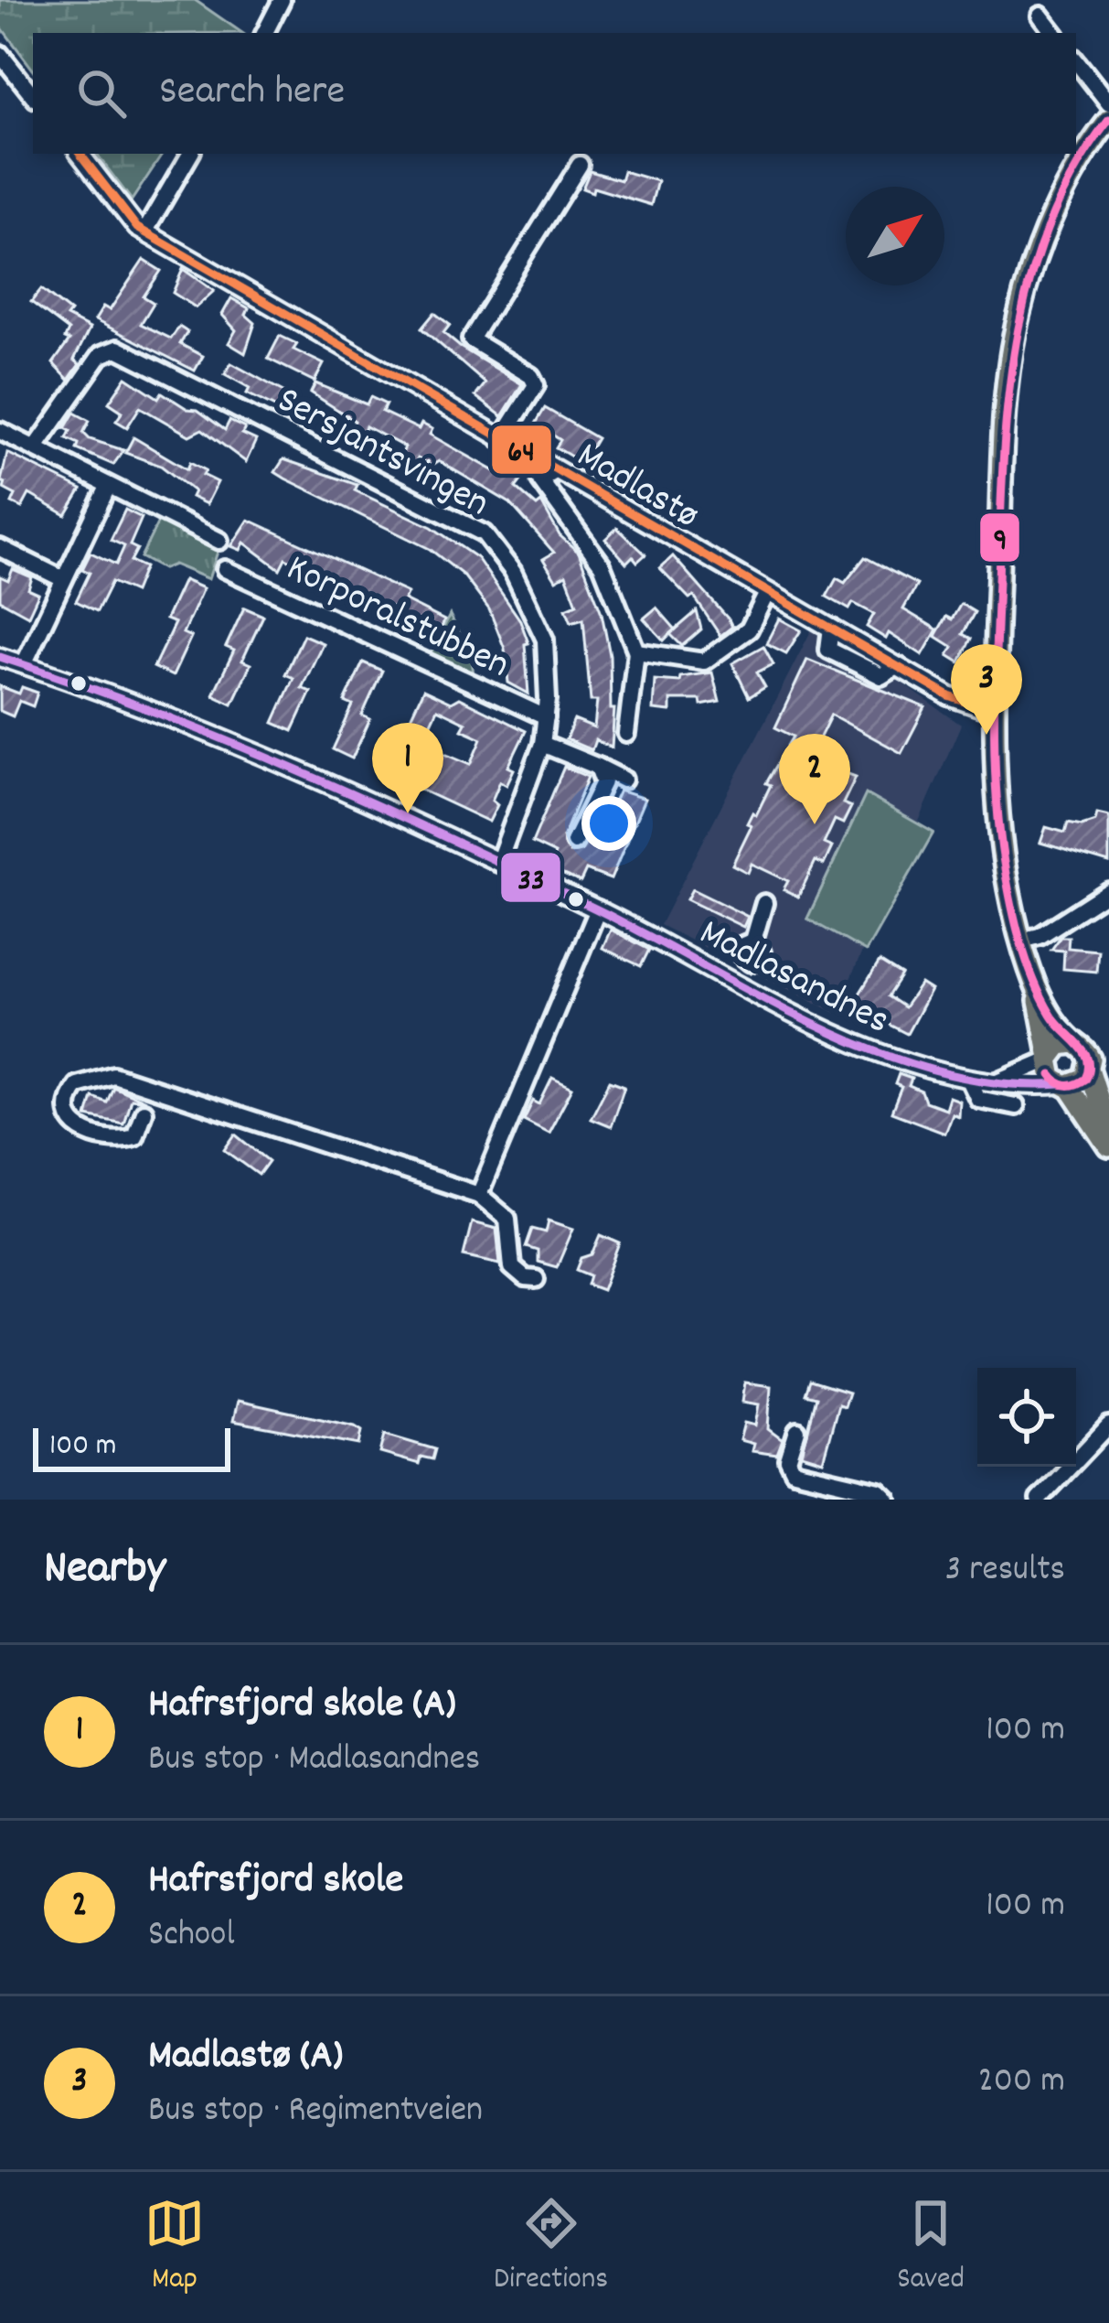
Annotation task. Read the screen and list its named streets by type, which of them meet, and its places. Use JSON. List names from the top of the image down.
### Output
{
  "streets": {
    "street": [
      "Sersjantsvingen",
      "Madlastø",
      "Korporalstubben",
      "Madlasandnes"
    ]
  },
  "crossings": [
    ["Sersjantsvingen", "Korporalstubben"],
    ["Sersjantsvingen", "Madlasandnes"]
  ],
  "lines": ["transit line 9", "transit line 64", "transit line 33"],
  "scale_bar": "100 m",
  "north": "top right",
  "page": {
    "search": "Search here",
    "pins": ["3", "1", "2"],
    "scale": "100 m",
    "heading": ["Nearby", "3 results"],
    "list": [
      {
        "mark": "1",
        "name": "Hafrsfjord skole (A)",
        "note": "Bus stop · Madlasandnes",
        "value": "100 m"
      },
      {
        "mark": "2",
        "name": "Hafrsfjord skole",
        "note": "School",
        "value": "100 m"
      },
      {
        "mark": "3",
        "name": "Madlastø (A)",
        "note": "Bus stop · Regimentveien",
        "value": "200 m"
      }
    ],
    "nav": ["Map", "Directions", "Saved"]
  }
}
